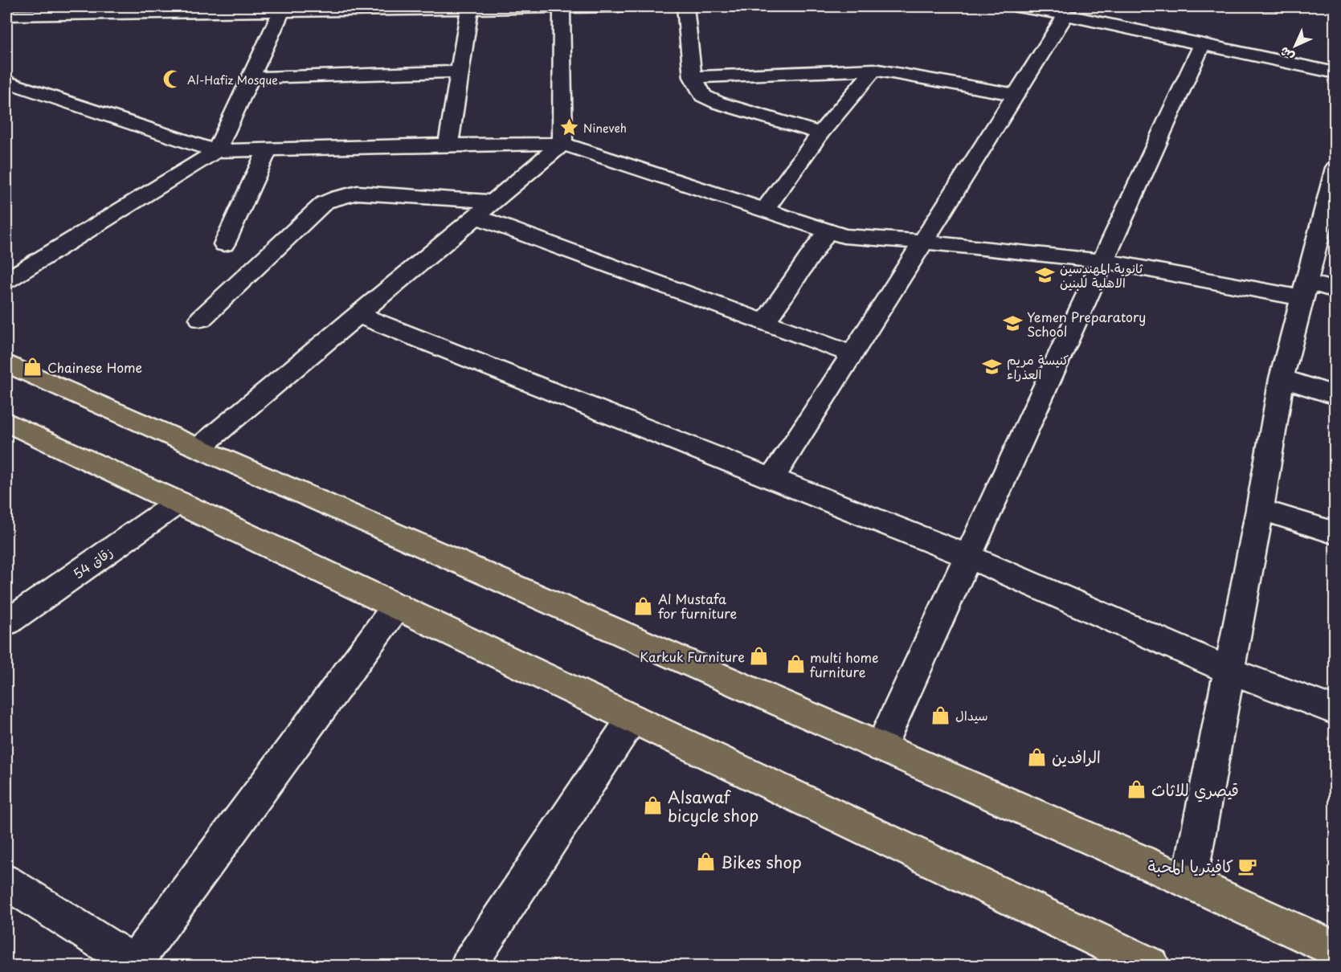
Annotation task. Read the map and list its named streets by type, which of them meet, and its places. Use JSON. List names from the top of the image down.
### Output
{
  "streets": {
    "street": ["زقاق 54"]
  },
  "places": {
    "mosque": ["Al-Hafiz Mosque"],
    "place": ["Nineveh"],
    "school or university": ["ثانوية المهندسين الاهلية للبنين", "Yemen Preparatory School", "كنيسة مريم العذراء"],
    "shop": [
      "Chainese Home",
      "Al Mustafa for furniture",
      "Karkuk Furniture",
      "multi home furniture",
      "سيدال",
      "الرافدين",
      "قيصري للاثاث",
      "Alsawaf bicycle shop",
      "Bikes shop"
    ],
    "cafe": ["كافيتريا المحبة"]
  },
  "north": "bottom left"
}
